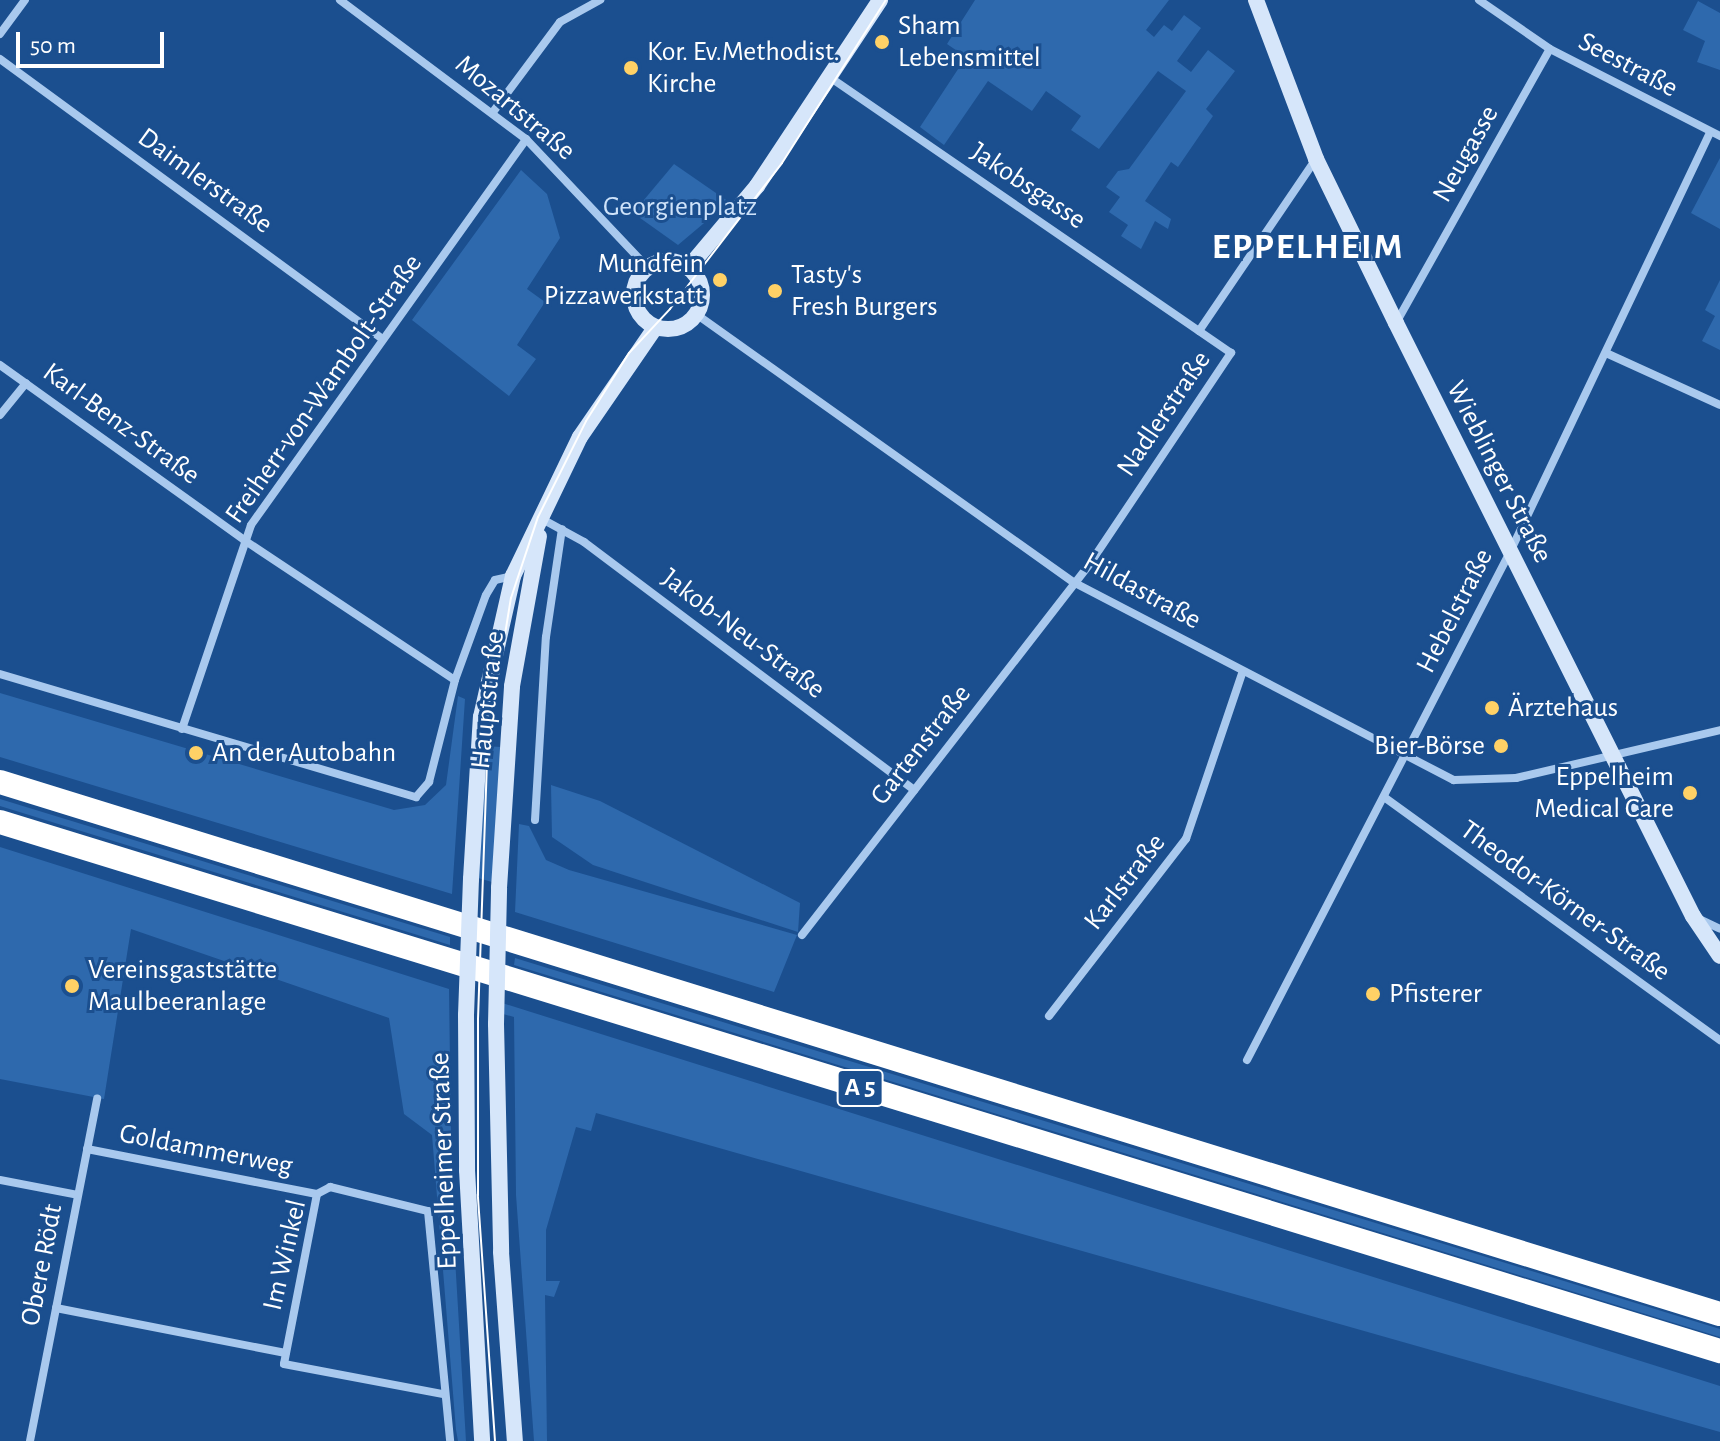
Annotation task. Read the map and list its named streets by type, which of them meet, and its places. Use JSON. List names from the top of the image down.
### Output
{
  "streets": {
    "highway": ["A 5"],
    "main road": ["Wieblinger Straße", "Hauptstraße", "Eppelheimer Straße"],
    "street": [
      "Seestraße",
      "Mozartstraße",
      "Neugasse",
      "Daimlerstraße",
      "Jakobsgasse",
      "Freiherr-von-Wambolt-Straße",
      "Nadlerstraße",
      "Karl-Benz-Straße",
      "Hildastraße",
      "Hebelstraße",
      "Jakob-Neu-Straße",
      "Gartenstraße",
      "Karlstraße",
      "Theodor-Körner-Straße",
      "Goldammerweg",
      "Im Winkel",
      "Obere Rödt"
    ]
  },
  "crossings": [
    ["Seestraße", "Neugasse"],
    ["Seestraße", "Hebelstraße"],
    ["Mozartstraße", "Freiherr-von-Wambolt-Straße"],
    ["Mozartstraße", "Hildastraße"],
    ["Mozartstraße", "Hauptstraße"],
    ["Neugasse", "Wieblinger Straße"],
    ["Daimlerstraße", "Freiherr-von-Wambolt-Straße"],
    ["Jakobsgasse", "Nadlerstraße"],
    ["Freiherr-von-Wambolt-Straße", "Karl-Benz-Straße"],
    ["Nadlerstraße", "Wieblinger Straße"],
    ["Nadlerstraße", "Hildastraße"],
    ["Nadlerstraße", "Gartenstraße"],
    ["Wieblinger Straße", "Hildastraße"],
    ["Wieblinger Straße", "Hebelstraße"],
    ["Hildastraße", "Hebelstraße"],
    ["Hildastraße", "Hauptstraße"],
    ["Hildastraße", "Gartenstraße"],
    ["Hildastraße", "Karlstraße"],
    ["Hebelstraße", "Theodor-Körner-Straße"],
    ["Jakob-Neu-Straße", "Hauptstraße"],
    ["Jakob-Neu-Straße", "Gartenstraße"],
    ["Hauptstraße", "Eppelheimer Straße"],
    ["Goldammerweg", "Im Winkel"],
    ["Goldammerweg", "Obere Rödt"]
  ],
  "districts": ["EPPELHEIM"],
  "parks": ["Georgienplatz"],
  "places": [
    "Sham Lebensmittel",
    "Kor. Ev.Methodist. Kirche",
    "Mundfein Pizzawerkstatt",
    "Tasty's Fresh Burgers",
    "Ärztehaus",
    "Bier-Börse",
    "An der Autobahn",
    "Eppelheim Medical Care",
    "Vereinsgaststätte Maulbeeranlage",
    "Pfisterer"
  ],
  "scale_bar": "50 m"
}
